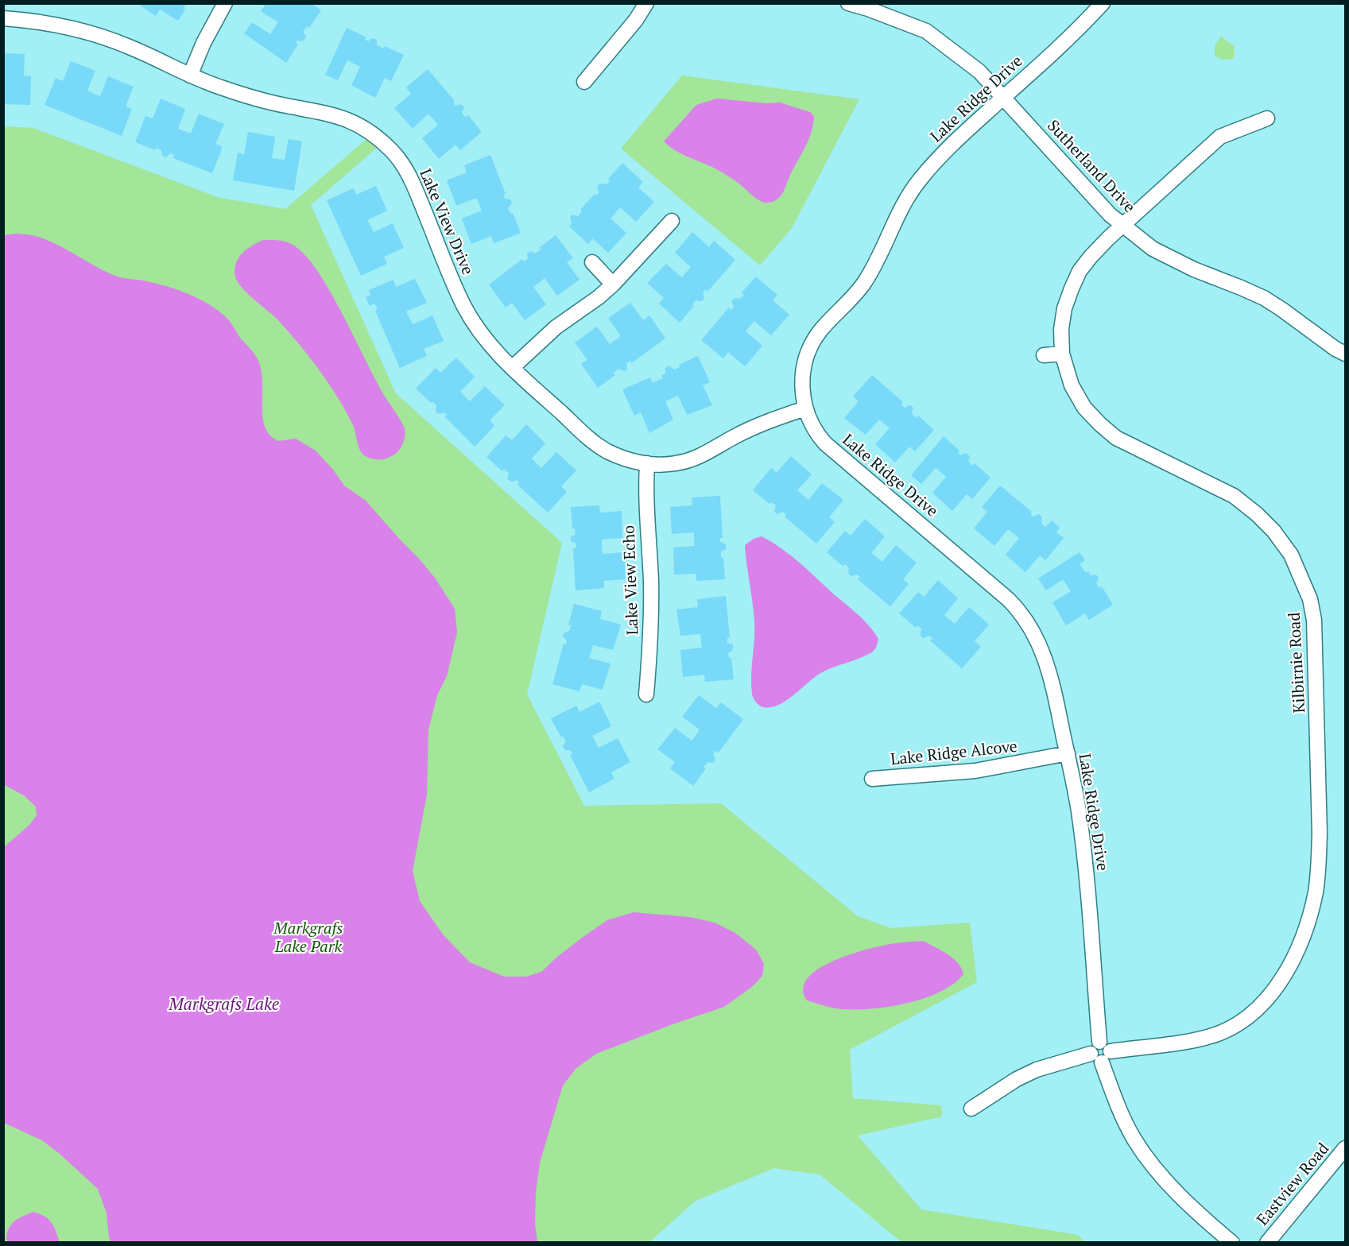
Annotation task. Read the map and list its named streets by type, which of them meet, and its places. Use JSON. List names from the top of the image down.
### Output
{
  "streets": {
    "street": [
      "Lake Ridge Drive",
      "Sutherland Drive",
      "Lake View Drive",
      "Lake View Echo",
      "Kilbirnie Road",
      "Lake Ridge Alcove",
      "Eastview Road"
    ]
  },
  "crossings": [
    ["Lake Ridge Drive", "Sutherland Drive"],
    ["Lake Ridge Drive", "Lake View Drive"],
    ["Lake Ridge Drive", "Kilbirnie Road"],
    ["Lake Ridge Drive", "Lake Ridge Alcove"],
    ["Sutherland Drive", "Kilbirnie Road"],
    ["Lake View Drive", "Lake View Echo"]
  ],
  "water": ["Markgrafs Lake"],
  "parks": ["Markgrafs Lake Park"]
}
